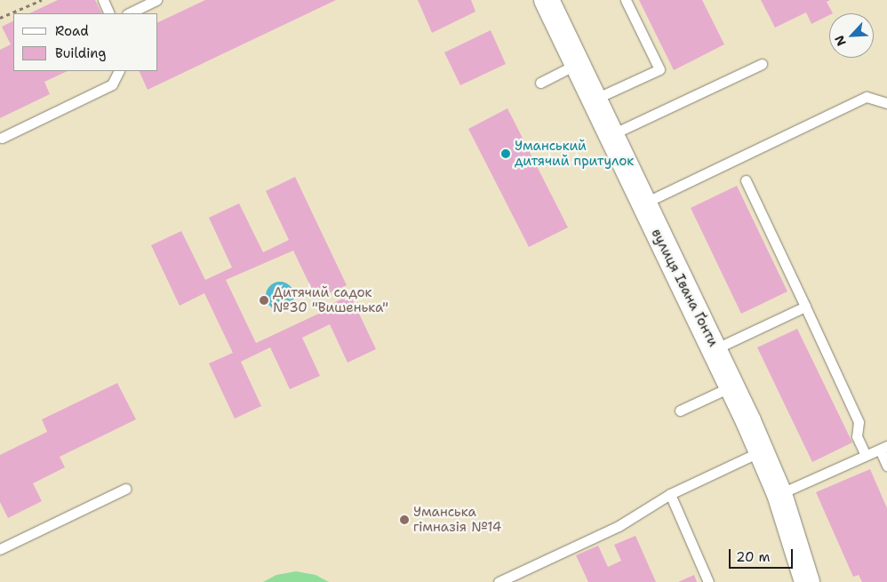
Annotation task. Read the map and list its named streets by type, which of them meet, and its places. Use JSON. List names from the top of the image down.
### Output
{
  "streets": {
    "main road": ["вулиця Івана Ґонти"]
  },
  "places": ["Уманський дитячий притулок", "Дитячий садок №30 \"Вишенька\"", "Уманська гімназія №14"],
  "legend": ["Road", "Building"],
  "scale_bar": "20 m",
  "north": "bottom left"
}
